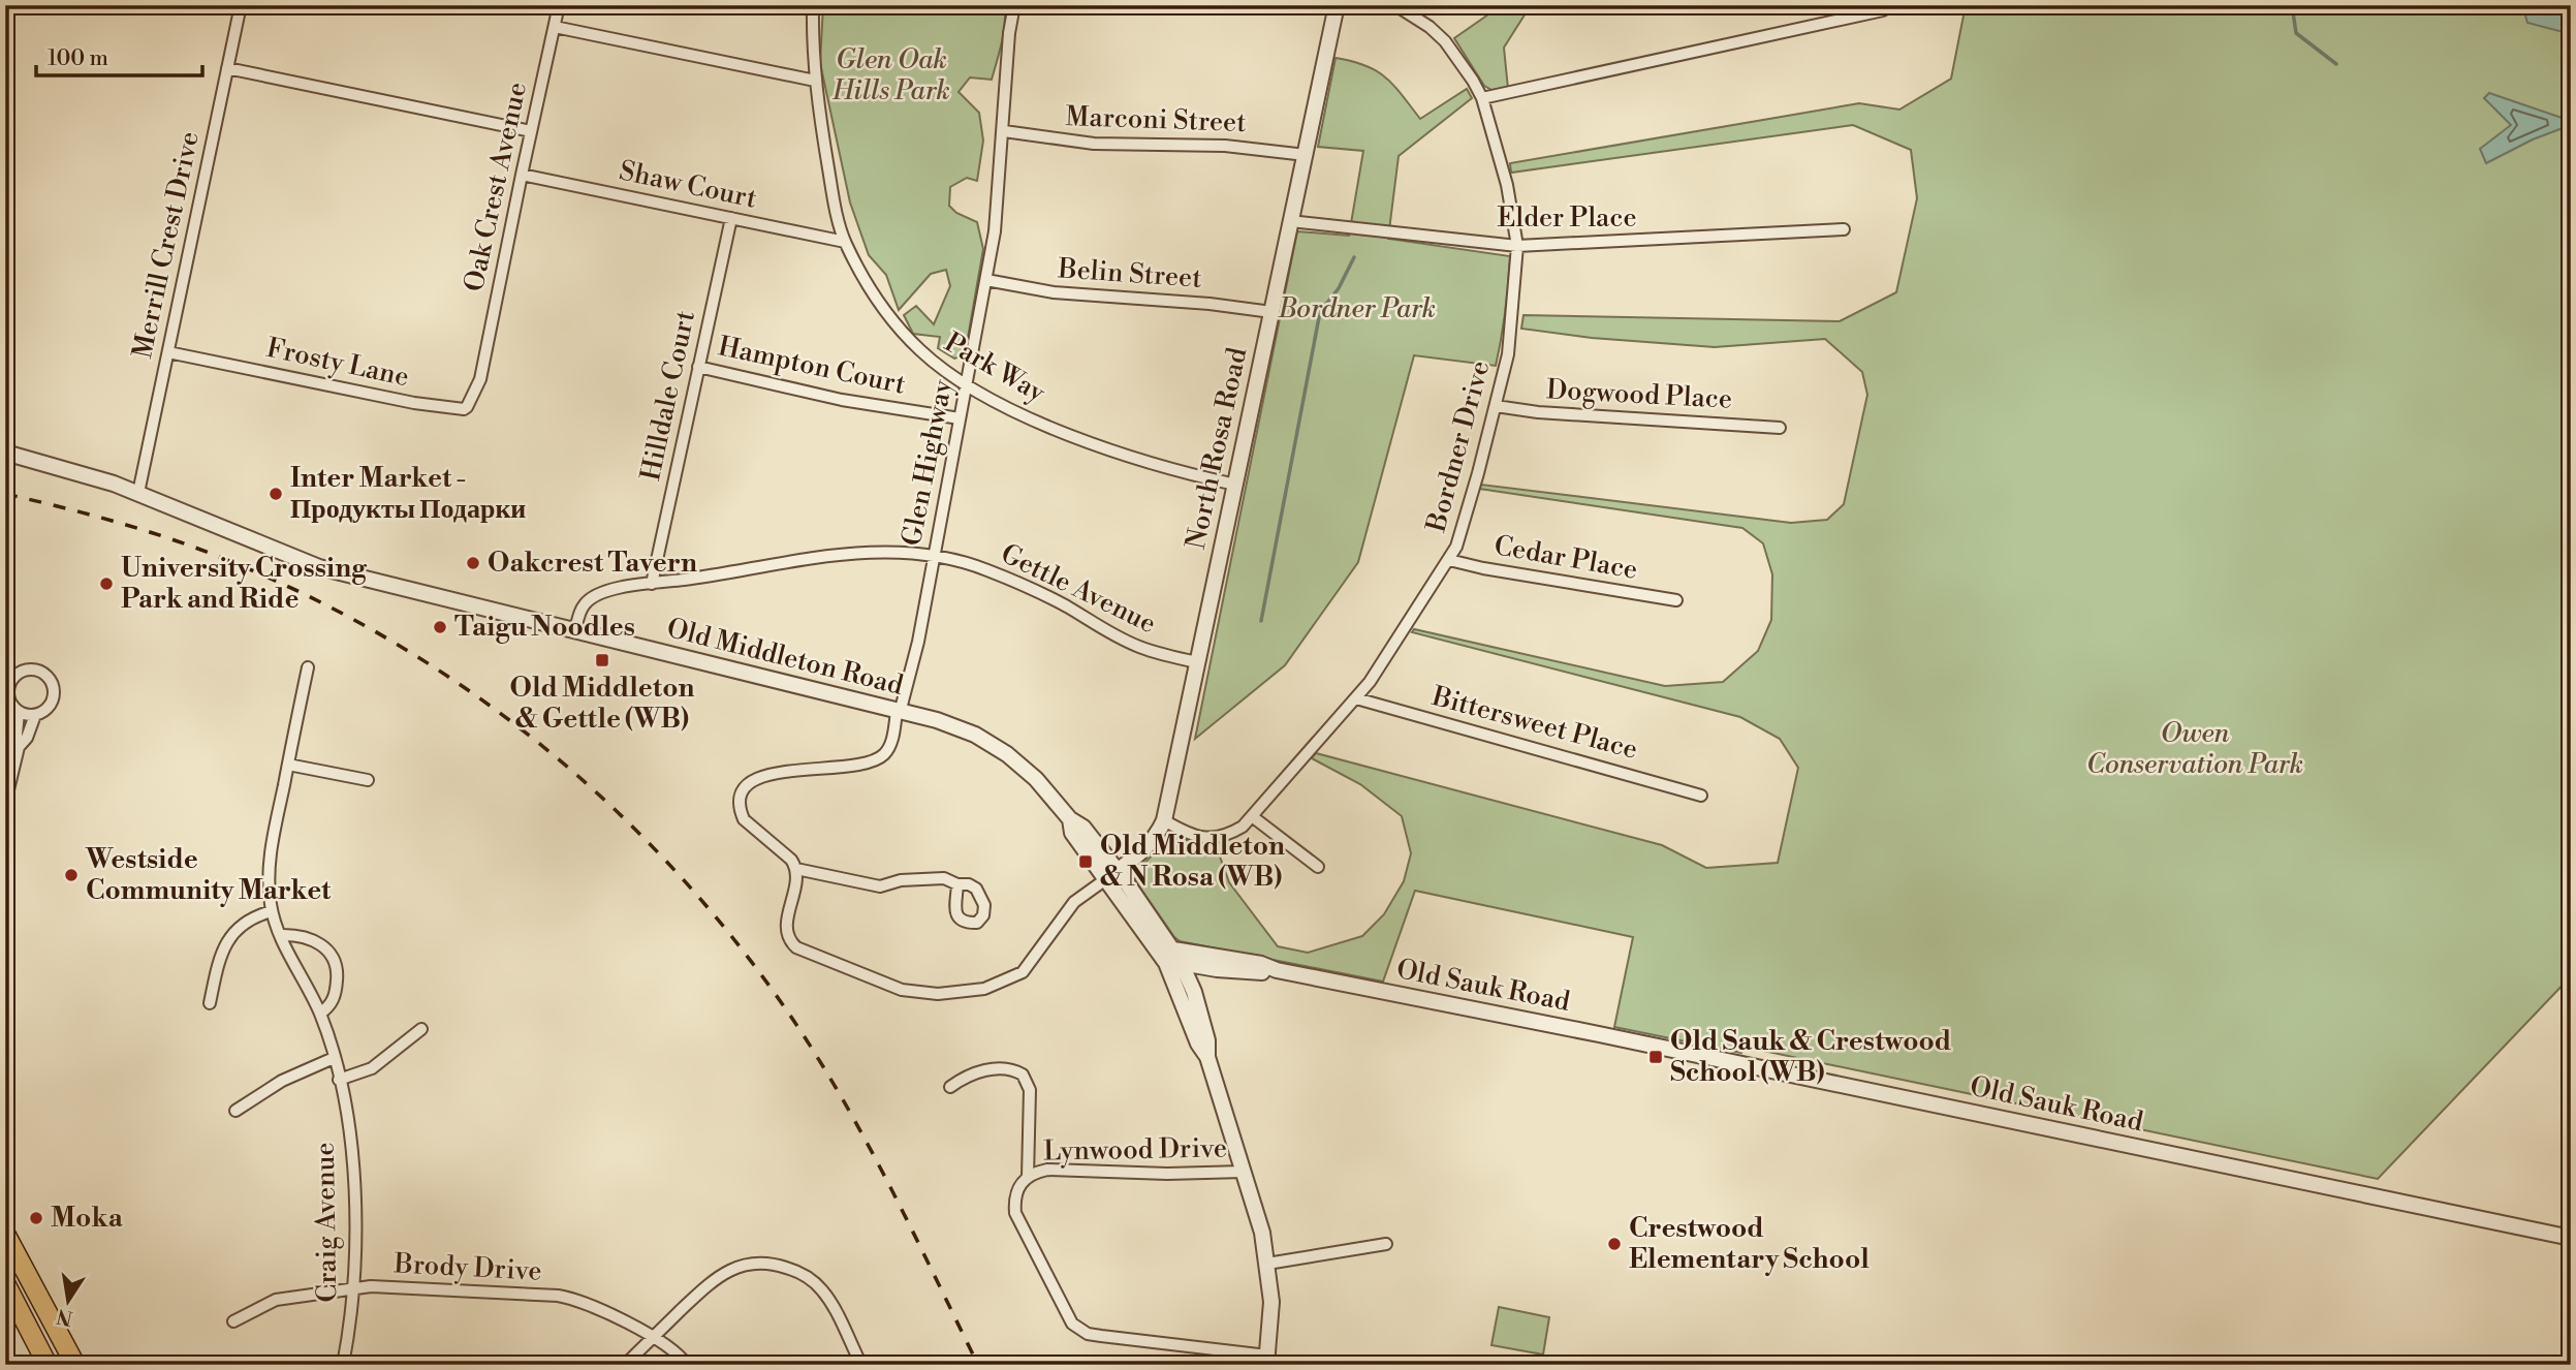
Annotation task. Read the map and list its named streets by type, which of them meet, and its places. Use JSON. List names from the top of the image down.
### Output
{
  "streets": {
    "street": [
      "Marconi Street",
      "Shaw Court",
      "Oak Crest Avenue",
      "Elder Place",
      "Merrill Crest Drive",
      "Belin Street",
      "Frosty Lane",
      "Hampton Court",
      "Park Way",
      "Dogwood Place",
      "Hilldale Court",
      "Bordner Drive",
      "North Rosa Road",
      "Glen Highway",
      "Cedar Place",
      "Gettle Avenue",
      "Old Middleton Road",
      "Bittersweet Place",
      "Old Sauk Road",
      "Lynwood Drive",
      "Craig Avenue",
      "Brody Drive"
    ]
  },
  "crossings": [
    ["Marconi Street", "North Rosa Road"],
    ["Marconi Street", "Glen Highway"],
    ["Shaw Court", "Oak Crest Avenue"],
    ["Shaw Court", "Park Way"],
    ["Shaw Court", "Hilldale Court"],
    ["Oak Crest Avenue", "Frosty Lane"],
    ["Elder Place", "Bordner Drive"],
    ["Elder Place", "North Rosa Road"],
    ["Merrill Crest Drive", "Frosty Lane"],
    ["Merrill Crest Drive", "Old Middleton Road"],
    ["Belin Street", "North Rosa Road"],
    ["Belin Street", "Glen Highway"],
    ["Hampton Court", "Hilldale Court"],
    ["Hampton Court", "Glen Highway"],
    ["Park Way", "North Rosa Road"],
    ["Park Way", "Glen Highway"],
    ["Dogwood Place", "Bordner Drive"],
    ["Hilldale Court", "Gettle Avenue"],
    ["Bordner Drive", "North Rosa Road"],
    ["Bordner Drive", "Cedar Place"],
    ["Bordner Drive", "Bittersweet Place"],
    ["North Rosa Road", "Gettle Avenue"],
    ["North Rosa Road", "Old Middleton Road"],
    ["Glen Highway", "Gettle Avenue"],
    ["Glen Highway", "Old Middleton Road"],
    ["Gettle Avenue", "Old Middleton Road"],
    ["Old Middleton Road", "Old Sauk Road"],
    ["Old Middleton Road", "Lynwood Drive"],
    ["Craig Avenue", "Brody Drive"]
  ],
  "parks": ["Glen Oak Hills Park", "Bordner Park", "Owen Conservation Park"],
  "places": {
    "other": [
      "Inter Market - Продукты Подарки",
      "Oakcrest Tavern",
      "University Crossing Park and Ride",
      "Taigu Noodles",
      "Westside Community Market",
      "Moka",
      "Crestwood Elementary School"
    ],
    "transit": ["Old Middleton & Gettle (WB)", "Old Middleton & N Rosa (WB)", "Old Sauk & Crestwood School (WB)"]
  },
  "scale_bar": "100 m",
  "north": "bottom"
}
